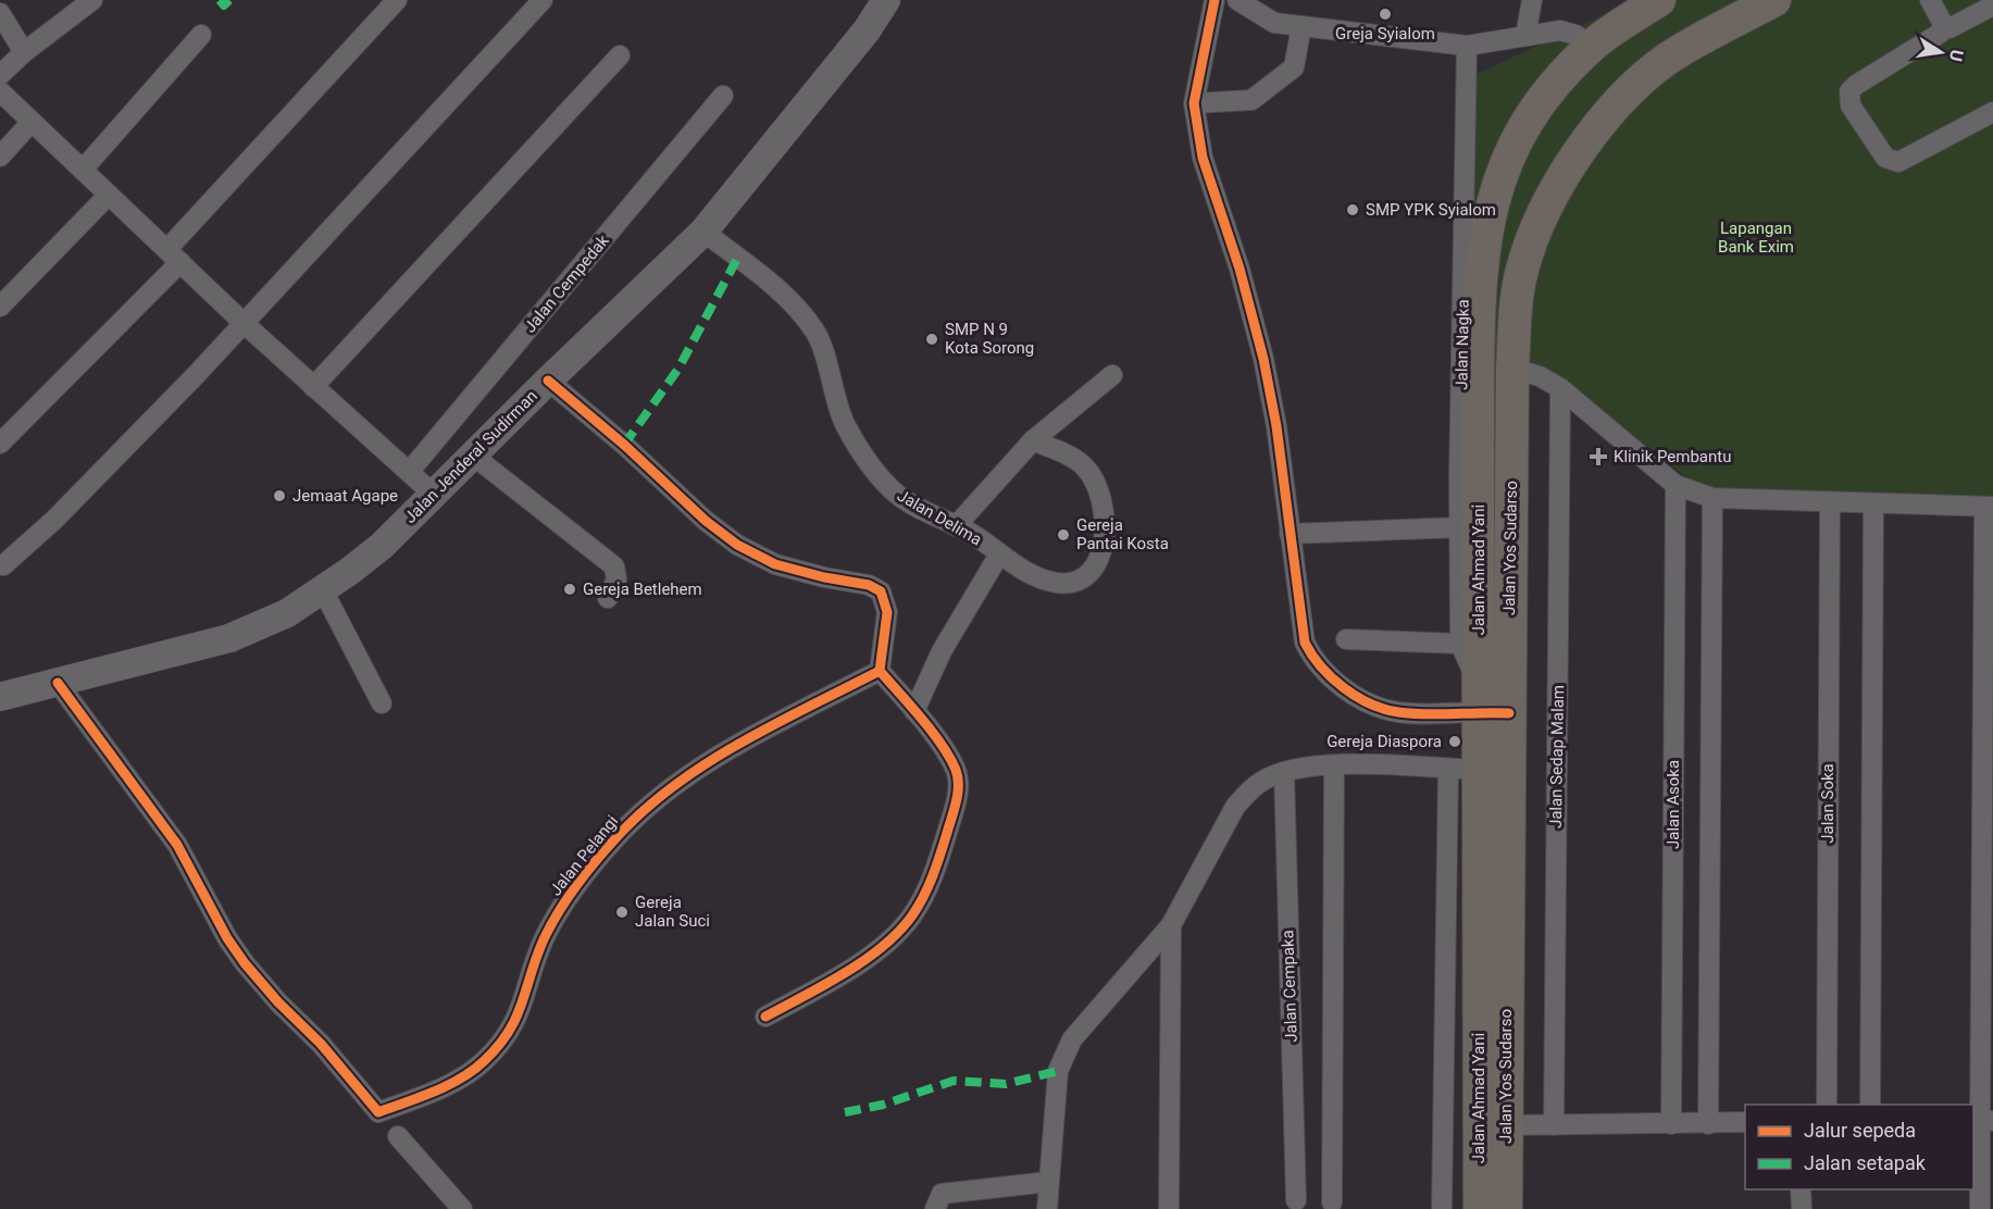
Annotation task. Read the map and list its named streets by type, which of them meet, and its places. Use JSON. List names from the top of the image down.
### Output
{
  "streets": {
    "highway": ["Jalan Yos Sudarso", "Jalan Ahmad Yani"],
    "main road": ["Jalan Jenderal Sudirman"],
    "street": [
      "Jalan Cempedak",
      "Jalan Nagka",
      "Jalan Delima",
      "Jalan Sedap Malam",
      "Jalan Soka",
      "Jalan Asoka",
      "Jalan Pelangi",
      "Jalan Cempaka"
    ]
  },
  "crossings": [
    ["Jalan Jenderal Sudirman", "Jalan Delima"],
    ["Jalan Jenderal Sudirman", "Jalan Pelangi"],
    ["Jalan Yos Sudarso", "Jalan Ahmad Yani"]
  ],
  "parks": ["Lapangan Bank Exim"],
  "places": {
    "other": [
      "Greja Syialom",
      "SMP YPK Syialom",
      "SMP N 9 Kota Sorong",
      "Jemaat Agape",
      "Gereja Pantai Kosta",
      "Gereja Betlehem",
      "Gereja Diaspora",
      "Gereja Jalan Suci"
    ],
    "health": ["Klinik Pembantu"]
  },
  "legend": ["Jalur sepeda", "Jalan setapak"],
  "north": "right"
}
